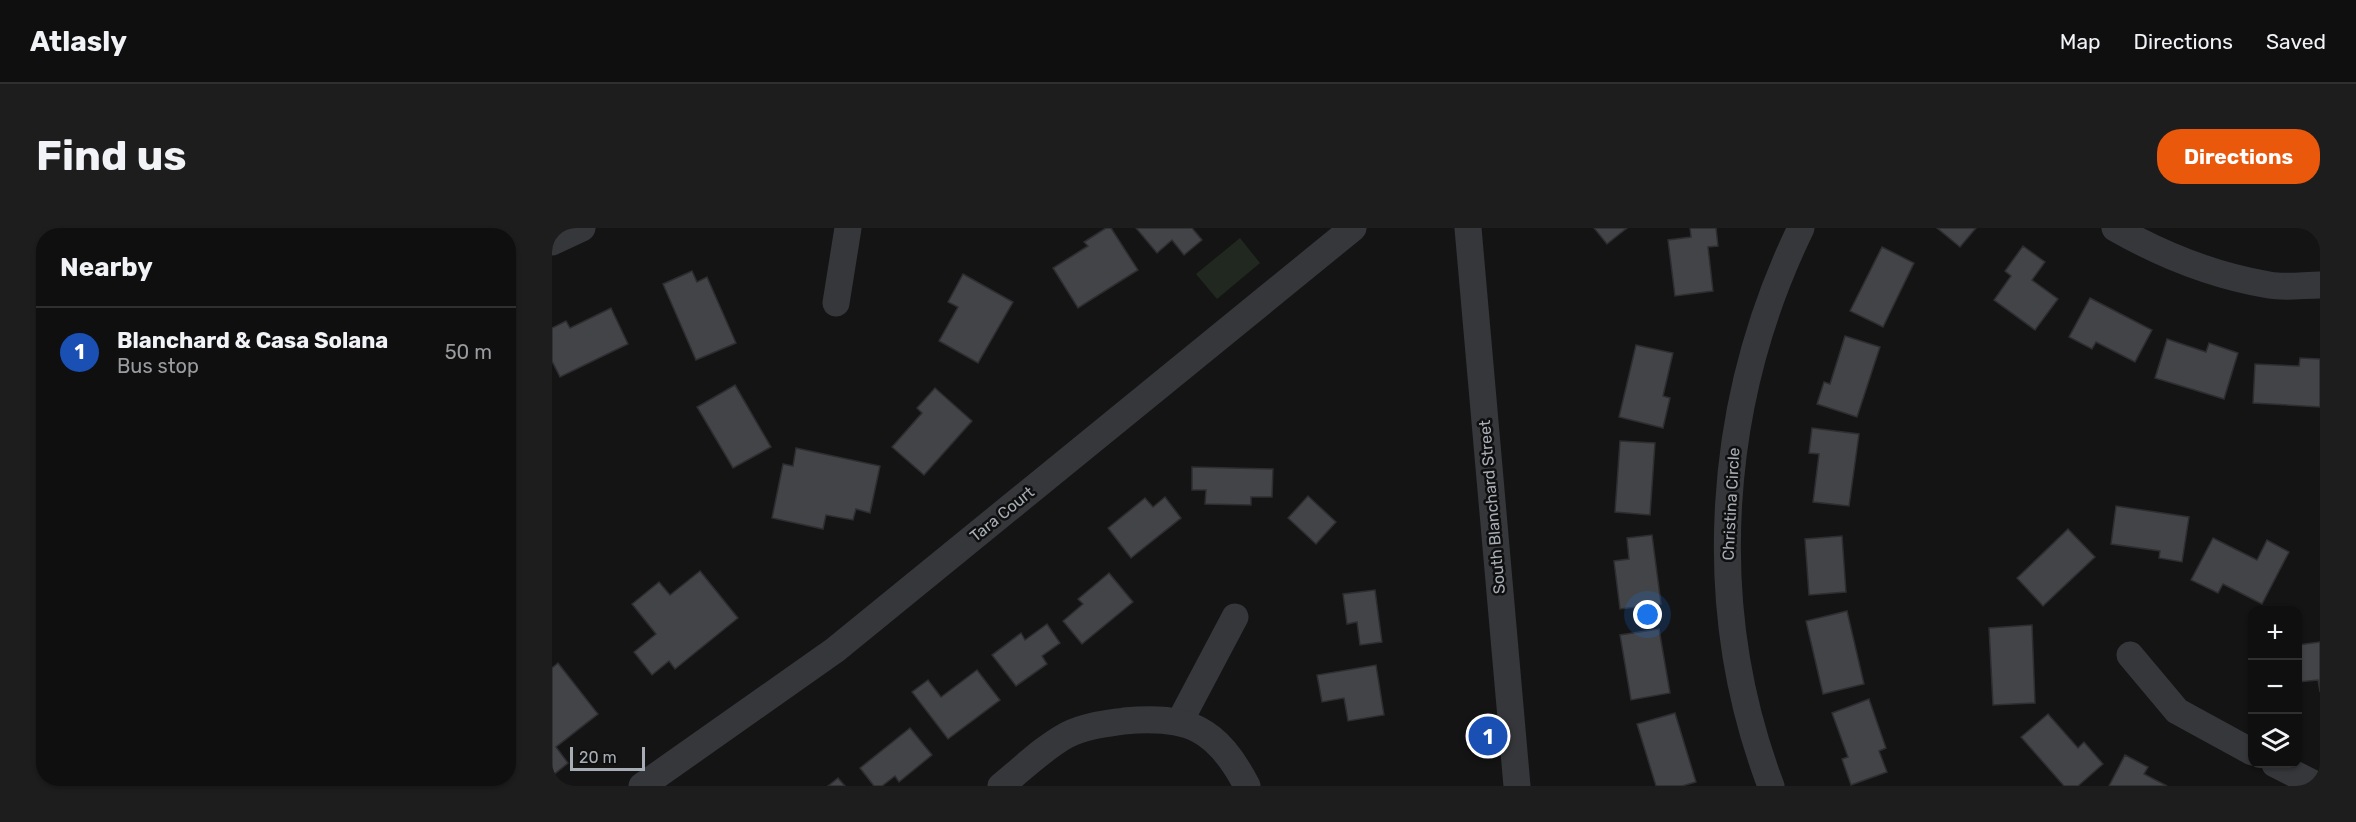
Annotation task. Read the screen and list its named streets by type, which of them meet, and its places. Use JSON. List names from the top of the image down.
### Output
{
  "streets": {
    "street": ["Christina Circle", "South Blanchard Street", "Tara Court"]
  },
  "scale_bar": "20 m",
  "page": {
    "header": "Atlasly",
    "nav": ["Map", "Directions", "Saved"],
    "buttons": "Directions",
    "title": "Find us",
    "heading": "Nearby",
    "list": [
      {
        "mark": "1",
        "name": "Blanchard & Casa Solana",
        "note": "Bus stop",
        "value": "50 m"
      }
    ],
    "map_buttons": ["+", "−"],
    "pins": "1",
    "scale": "20 m"
  }
}
